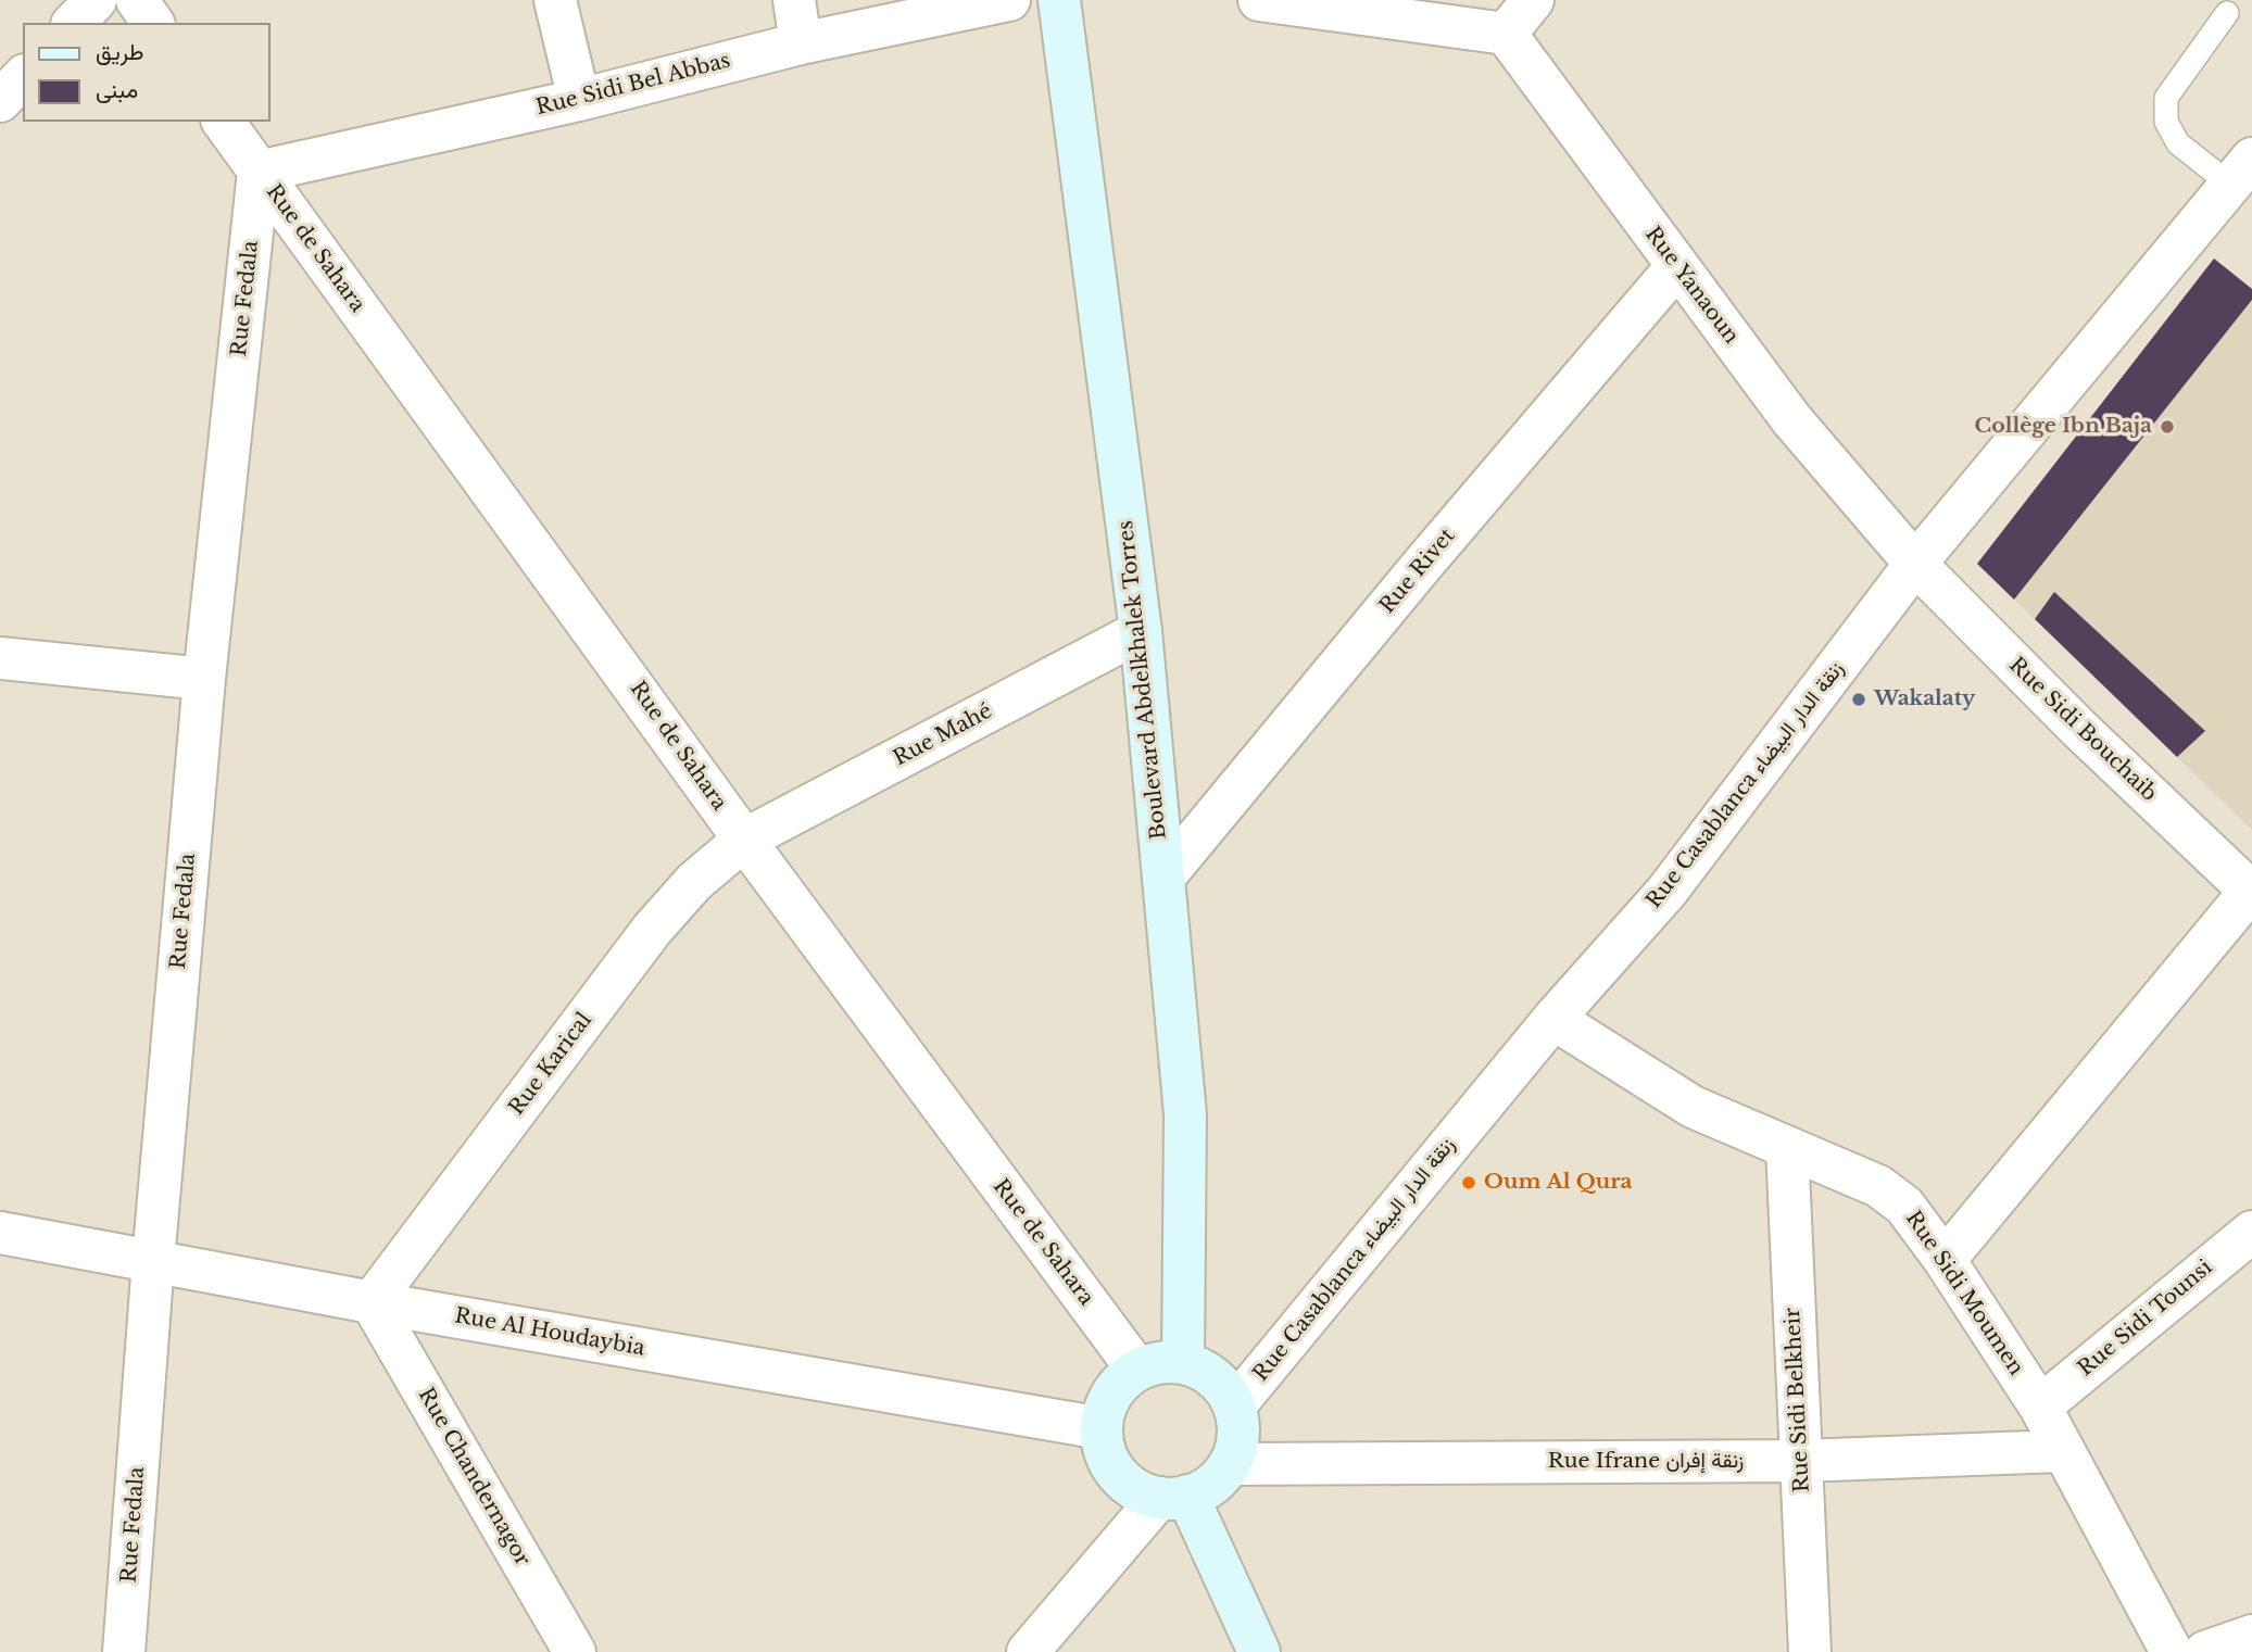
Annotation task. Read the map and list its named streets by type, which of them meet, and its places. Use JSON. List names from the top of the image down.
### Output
{
  "streets": {
    "main road": ["Boulevard Abdelkhalek Torres"],
    "street": [
      "Rue Sidi Bel Abbas",
      "Rue de Sahara",
      "Rue Yanaoun",
      "Rue Fedala",
      "Rue Rivet",
      "Rue Sidi Bouchaib",
      "Rue Mahé",
      "Rue Casablanca زنقة الدار البيضاء",
      "Rue Karical",
      "Rue Sidi Moumen",
      "Rue Sidi Tounsi",
      "Rue Al Houdaybia",
      "Rue Sidi Belkheir",
      "Rue Ifrane زنقة إفران",
      "Rue Chandernagor"
    ]
  },
  "crossings": [
    ["Rue Sidi Bel Abbas", "Rue de Sahara"],
    ["Rue Sidi Bel Abbas", "Rue Fedala"],
    ["Rue de Sahara", "Rue Fedala"],
    ["Rue de Sahara", "Boulevard Abdelkhalek Torres"],
    ["Rue de Sahara", "Rue Mahé"],
    ["Rue de Sahara", "Rue Casablanca زنقة الدار البيضاء"],
    ["Rue de Sahara", "Rue Karical"],
    ["Rue de Sahara", "Rue Al Houdaybia"],
    ["Rue de Sahara", "Rue Ifrane زنقة إفران"],
    ["Rue Yanaoun", "Rue Rivet"],
    ["Rue Yanaoun", "Rue Sidi Bouchaib"],
    ["Rue Yanaoun", "Rue Casablanca زنقة الدار البيضاء"],
    ["Rue Fedala", "Rue Al Houdaybia"],
    ["Rue Rivet", "Boulevard Abdelkhalek Torres"],
    ["Boulevard Abdelkhalek Torres", "Rue Mahé"],
    ["Boulevard Abdelkhalek Torres", "Rue Casablanca زنقة الدار البيضاء"],
    ["Boulevard Abdelkhalek Torres", "Rue Al Houdaybia"],
    ["Boulevard Abdelkhalek Torres", "Rue Ifrane زنقة إفران"],
    ["Rue Sidi Bouchaib", "Rue Casablanca زنقة الدار البيضاء"],
    ["Rue Mahé", "Rue Karical"],
    ["Rue Casablanca زنقة الدار البيضاء", "Rue Sidi Moumen"],
    ["Rue Casablanca زنقة الدار البيضاء", "Rue Al Houdaybia"],
    ["Rue Casablanca زنقة الدار البيضاء", "Rue Ifrane زنقة إفران"],
    ["Rue Karical", "Rue Al Houdaybia"],
    ["Rue Karical", "Rue Chandernagor"],
    ["Rue Sidi Moumen", "Rue Sidi Tounsi"],
    ["Rue Sidi Moumen", "Rue Sidi Belkheir"],
    ["Rue Sidi Moumen", "Rue Ifrane زنقة إفران"],
    ["Rue Al Houdaybia", "Rue Ifrane زنقة إفران"],
    ["Rue Al Houdaybia", "Rue Chandernagor"],
    ["Rue Sidi Belkheir", "Rue Ifrane زنقة إفران"]
  ],
  "places": ["Collège Ibn Baja", "Wakalaty", "Oum Al Qura"],
  "legend": ["طريق", "مبنى"]
}
